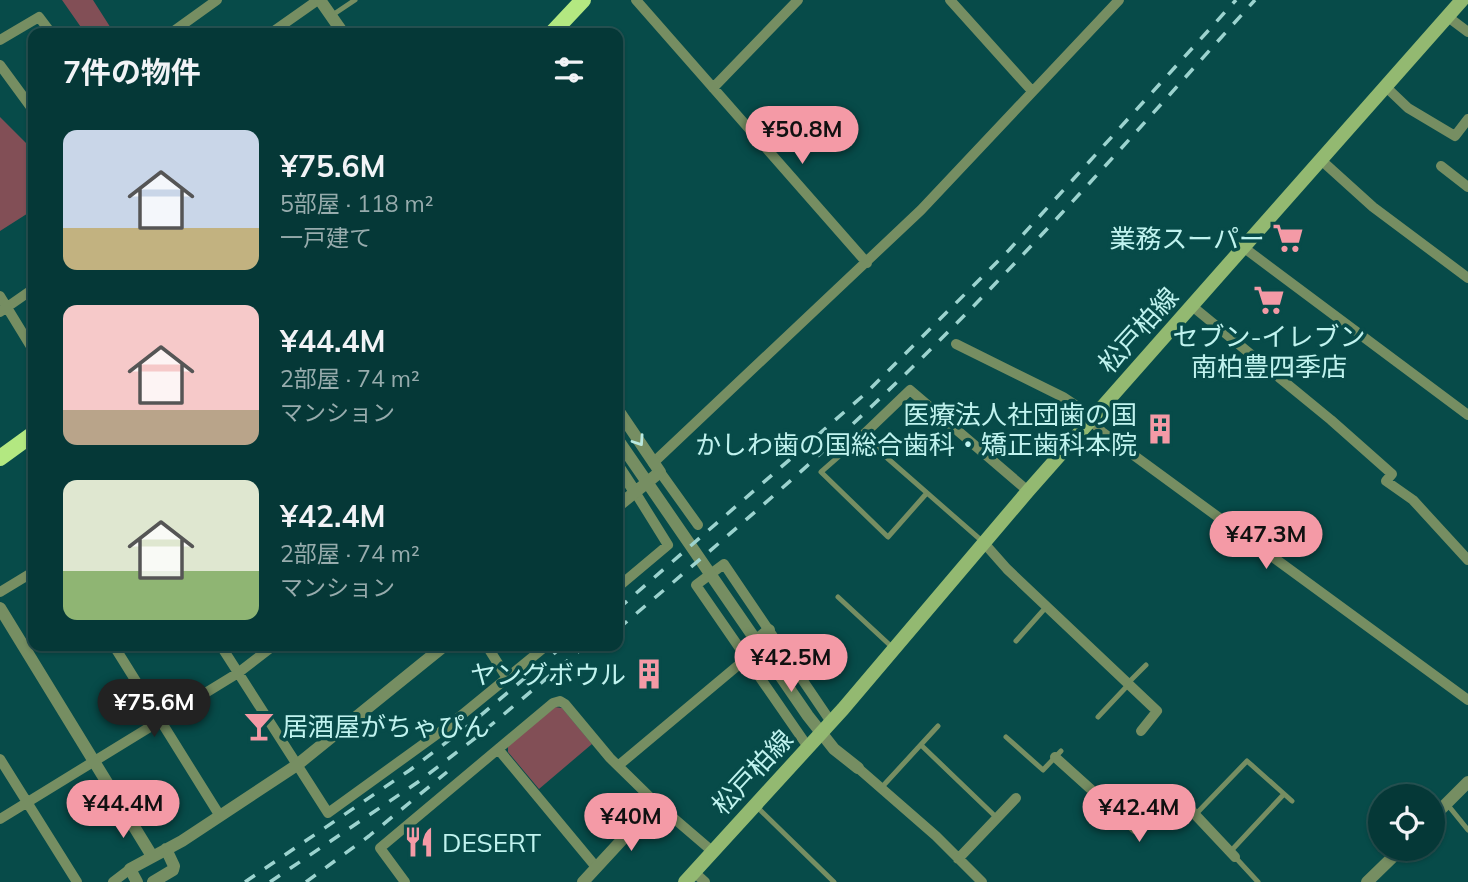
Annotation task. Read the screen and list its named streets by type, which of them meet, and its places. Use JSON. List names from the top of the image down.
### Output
{
  "streets": {
    "main road": ["松戸柏線"]
  },
  "places": {
    "supermarket": ["業務スーパー", "セブン-イレブン 南柏豊四季店"],
    "building": ["医療法人社団歯の国 かしわ歯の国総合歯科・矯正歯科本院", "ヤングボウル"],
    "bar": ["居酒屋がちゃぴん"],
    "restaurant": ["DESERT"]
  },
  "page": {
    "heading": "7件の物件",
    "price": [
      "¥50.8M",
      "¥47.3M",
      "¥42.5M",
      "¥75.6M",
      "¥44.4M",
      "¥42.4M",
      "¥40M"
    ],
    "list": [
      {
        "name": "¥75.6M",
        "note": "5部屋 · 118 m² · 一戸建て"
      },
      {
        "name": "¥44.4M",
        "note": "2部屋 · 74 m² · マンション"
      },
      {
        "name": "¥42.4M",
        "note": "2部屋 · 74 m² · マンション"
      }
    ]
  }
}
